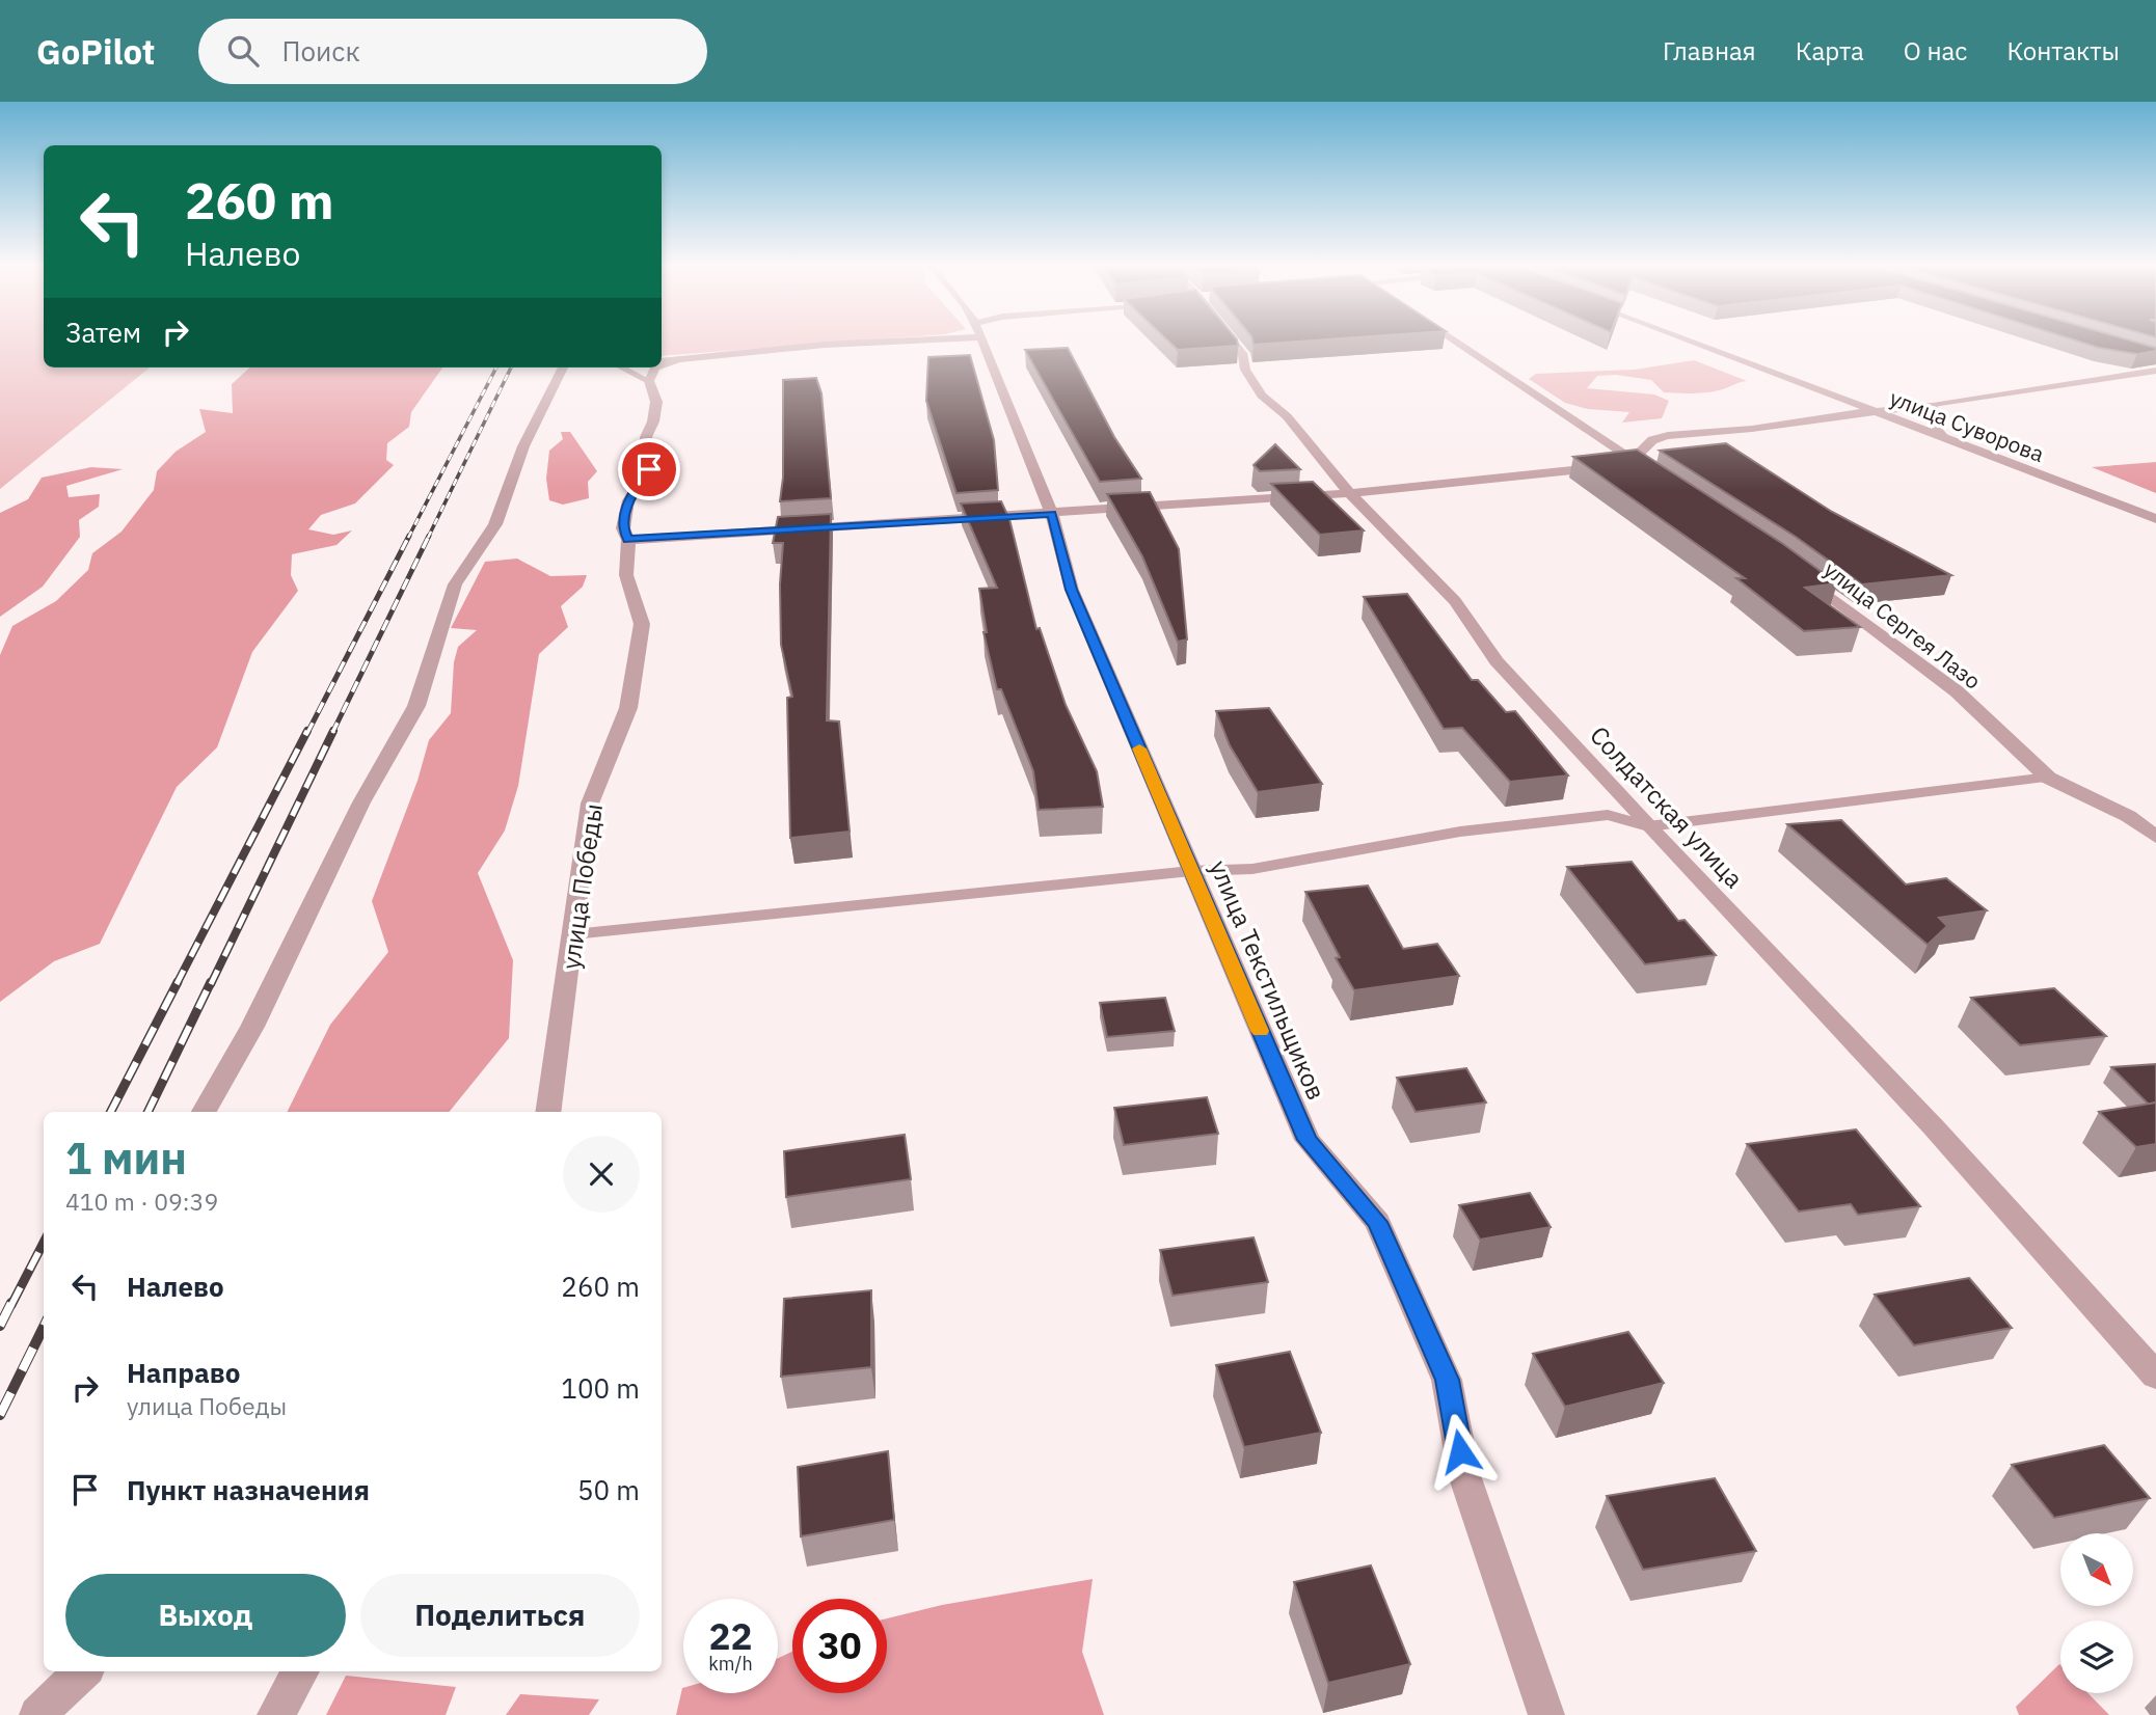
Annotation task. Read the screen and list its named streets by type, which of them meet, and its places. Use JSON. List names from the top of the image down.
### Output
{
  "streets": {
    "street": [
      "улица Суворова",
      "улица Сергея Лазо",
      "Солдатская улица",
      "улица Победы",
      "улица Текстильщиков"
    ]
  },
  "north": "bottom right",
  "page": {
    "header": "GoPilot",
    "search": "Поиск",
    "nav": [
      "Главная",
      "Карта",
      "О нас",
      "Контакты"
    ],
    "turn": ["260 m", "Налево"],
    "then": "Затем",
    "heading": ["1 мин", "410 m · 09:39"],
    "list": [
      {
        "name": "Налево",
        "value": "260 m"
      },
      {
        "name": "Направо",
        "note": "улица Победы",
        "value": "100 m"
      },
      {
        "name": "Пункт назначения",
        "value": "50 m"
      }
    ],
    "buttons": ["Выход", "Поделиться"],
    "speed": "22 km/h",
    "limit": "30"
  }
}
